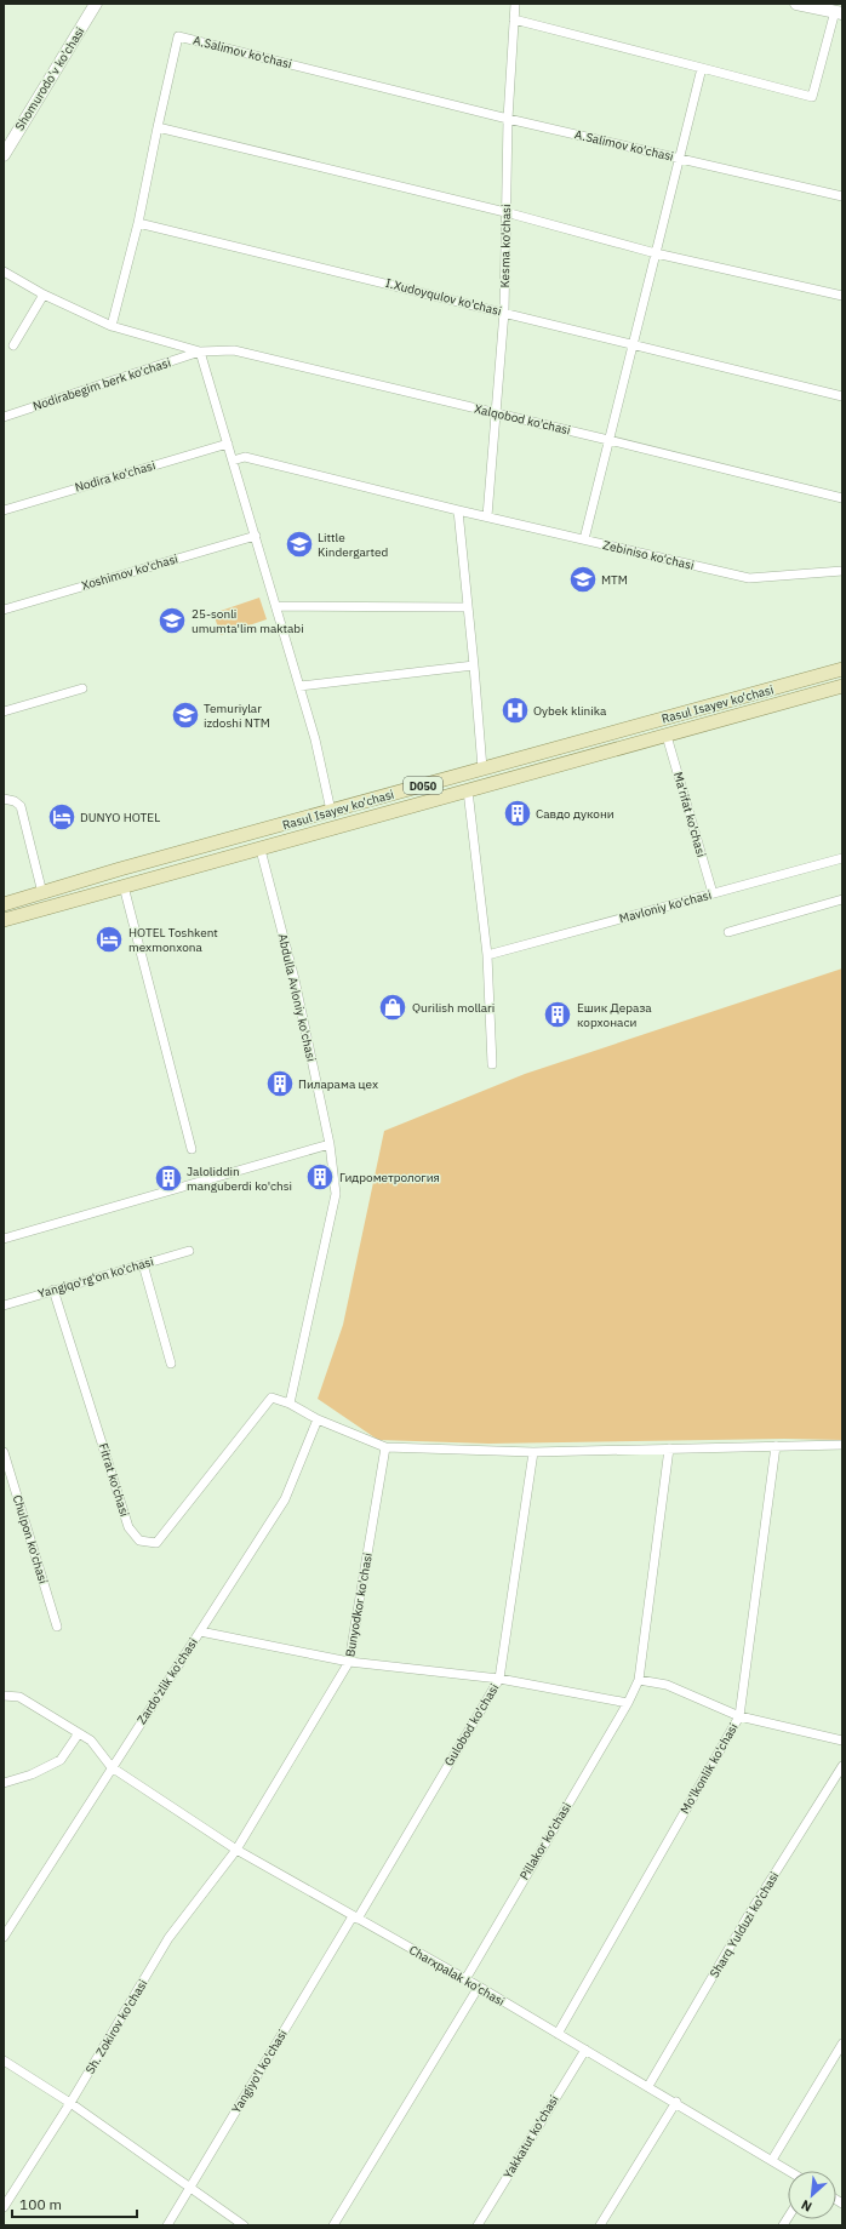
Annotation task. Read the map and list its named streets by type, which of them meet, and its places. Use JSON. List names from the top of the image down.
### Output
{
  "streets": {
    "main road": ["Rasul Isayev ko'chasi", "D050"],
    "street": [
      "A.Salimov ko'chasi",
      "Shomurodo'v ko'chasi",
      "Kesma ko'chasi",
      "I.Xudoyqulov ko'chasi",
      "Nodirabegim berk ko'chasi",
      "Xalqobod ko'chasi",
      "Nodira ko'chasi",
      "Zebiniso ko'chasi",
      "Xoshimov ko'chasi",
      "Ma'rifat ko'chasi",
      "Mavloniy ko'chasi",
      "Abdulla Avloniy ko'chasi",
      "Yangiqo'rg'on ko'chasi",
      "Fitrat ko'chasi",
      "Chulpon ko'chasi",
      "Bunyodkor ko'chasi",
      "Zardo'zlik ko'chasi",
      "Gulobod ko'chasi",
      "Mo'lkonlik ko'chasi",
      "Pillakor ko'chasi",
      "Sharq Yulduzi ko'chasi",
      "Charxpalak ko'chasi",
      "Sh. Zokirov ko'chasi",
      "Yangiyo'l ko'chasi",
      "Yakkatut ko'chasi"
    ]
  },
  "crossings": [
    ["A.Salimov ko'chasi", "Kesma ko'chasi"],
    ["Kesma ko'chasi", "I.Xudoyqulov ko'chasi"],
    ["Kesma ko'chasi", "Xalqobod ko'chasi"],
    ["Kesma ko'chasi", "Zebiniso ko'chasi"],
    ["Nodirabegim berk ko'chasi", "Xalqobod ko'chasi"],
    ["Rasul Isayev ko'chasi", "Ma'rifat ko'chasi"],
    ["Rasul Isayev ko'chasi", "Abdulla Avloniy ko'chasi"],
    ["Ma'rifat ko'chasi", "Mavloniy ko'chasi"],
    ["Abdulla Avloniy ko'chasi", "Fitrat ko'chasi"],
    ["Yangiqo'rg'on ko'chasi", "Fitrat ko'chasi"],
    ["Bunyodkor ko'chasi", "Charxpalak ko'chasi"],
    ["Bunyodkor ko'chasi", "Sh. Zokirov ko'chasi"],
    ["Zardo'zlik ko'chasi", "Charxpalak ko'chasi"],
    ["Gulobod ko'chasi", "Charxpalak ko'chasi"],
    ["Gulobod ko'chasi", "Yangiyo'l ko'chasi"],
    ["Mo'lkonlik ko'chasi", "Charxpalak ko'chasi"],
    ["Pillakor ko'chasi", "Charxpalak ko'chasi"],
    ["Sharq Yulduzi ko'chasi", "Charxpalak ko'chasi"],
    ["Charxpalak ko'chasi", "Sh. Zokirov ko'chasi"],
    ["Charxpalak ko'chasi", "Yangiyo'l ko'chasi"],
    ["Charxpalak ko'chasi", "Yakkatut ko'chasi"]
  ],
  "places": {
    "school or university": [
      "Little Kindergarted",
      "MTM",
      "25-sonli umumta'lim maktabi",
      "Temuriylar izdoshi NTM"
    ],
    "hospital": ["Oybek klinika"],
    "building": [
      "Савдо дукони",
      "Ешик Дераза корхонаси",
      "Пиларама цех",
      "Гидрометрология",
      "Jaloliddin manguberdi ko'chsi"
    ],
    "hotel": ["DUNYO HOTEL", "HOTEL Toshkent mexmonxona"],
    "shop": ["Qurilish mollari"]
  },
  "scale_bar": "100 m",
  "north": "bottom left"
}
